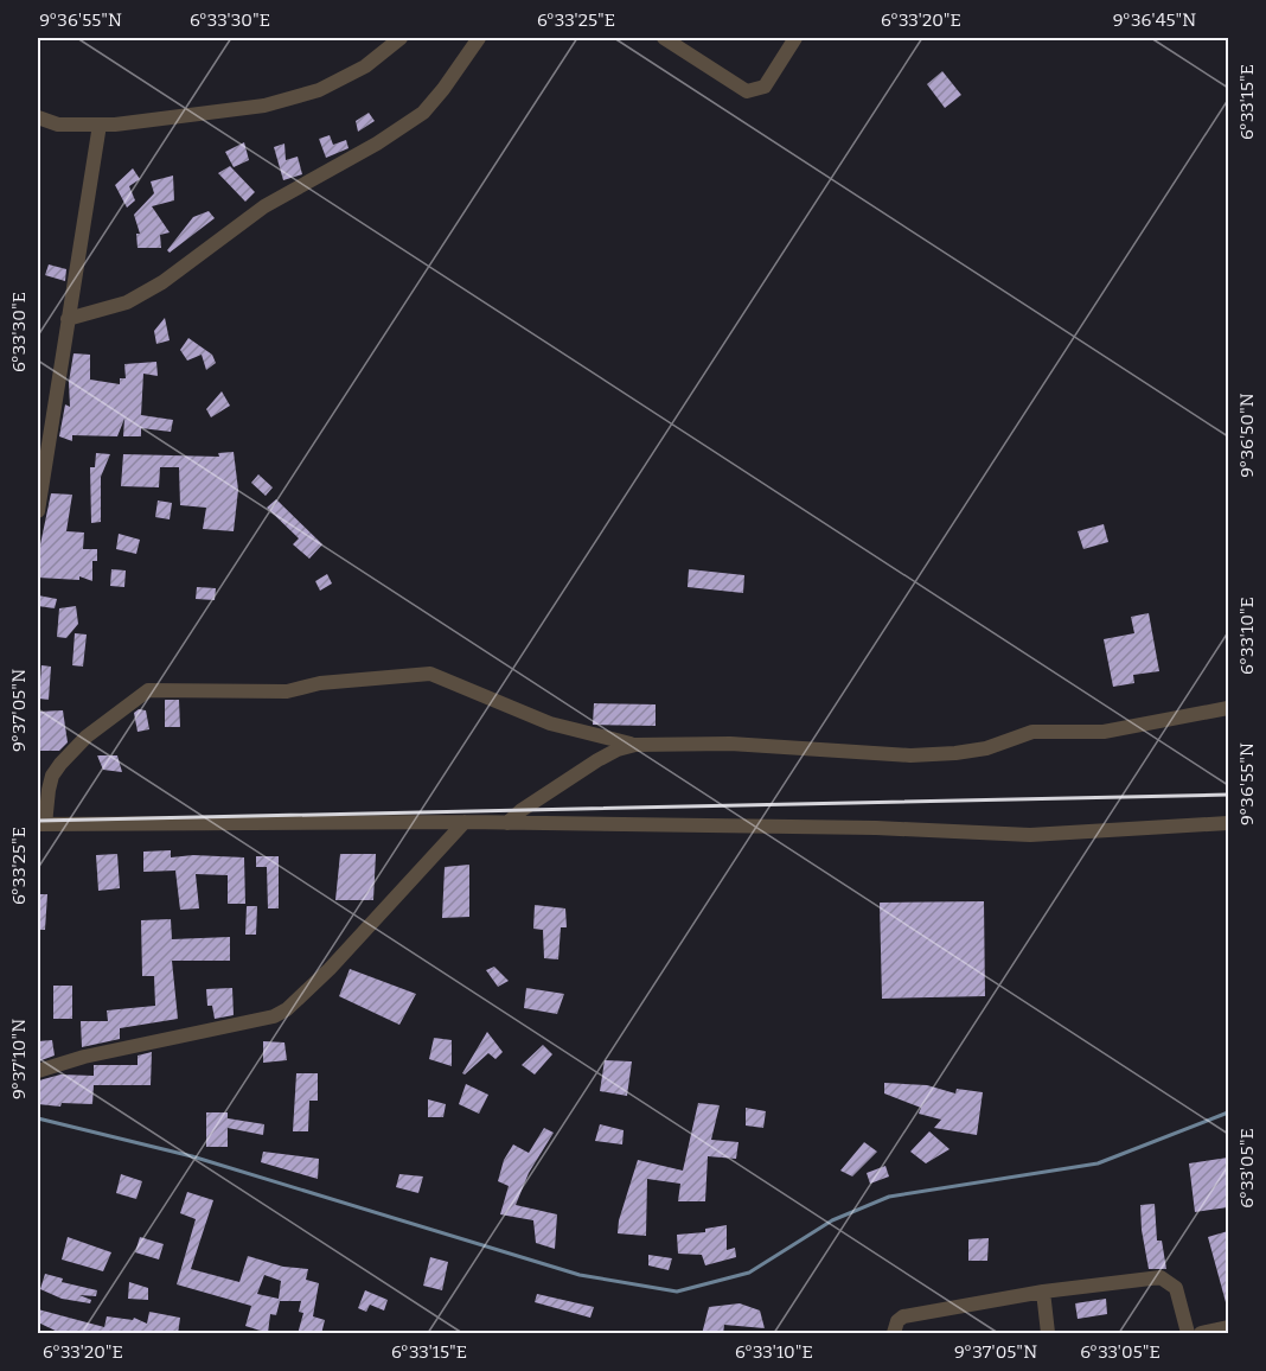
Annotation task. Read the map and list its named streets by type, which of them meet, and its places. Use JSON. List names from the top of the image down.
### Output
{
  "coordinates": [
    "9°36'55\"N",
    "6°33'30\"E",
    "6°33'25\"E",
    "6°33'20\"E",
    "9°36'45\"N",
    "6°33'15\"E",
    "9°36'50\"N",
    "6°33'10\"E",
    "9°37'05\"N",
    "9°37'10\"N",
    "6°33'05\"E"
  ]
}
